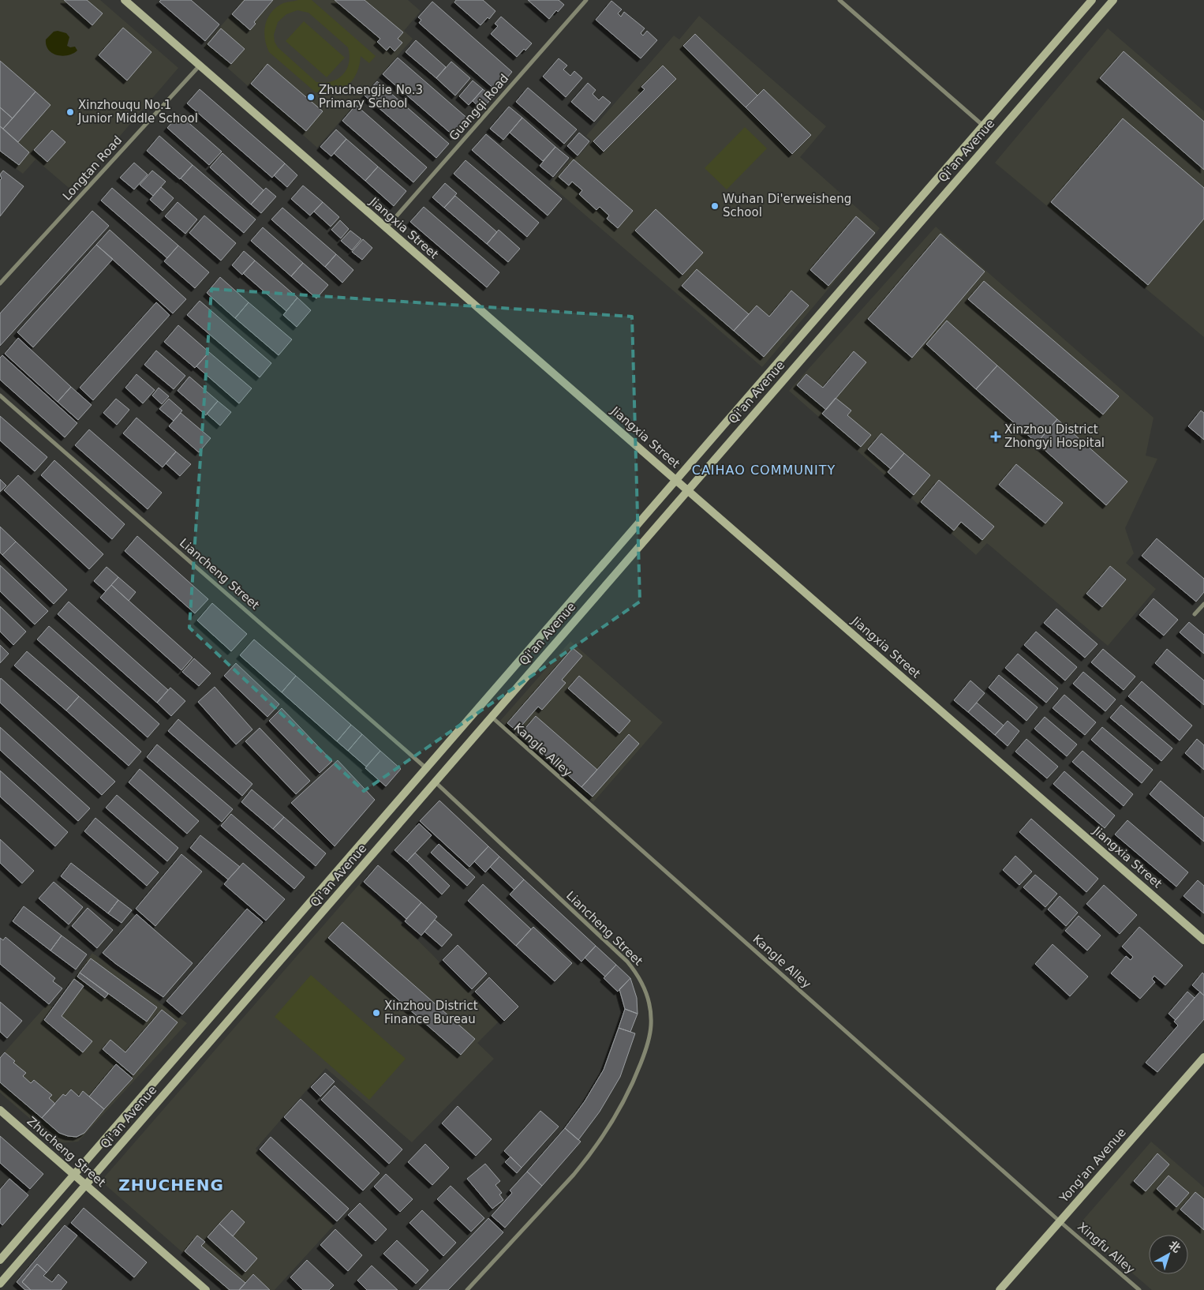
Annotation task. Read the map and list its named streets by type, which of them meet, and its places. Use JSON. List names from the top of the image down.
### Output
{
  "streets": {
    "main road": [
      "Qi'an Avenue",
      "Jiangxia Street",
      "Zhucheng Street",
      "Yong'an Avenue"
    ],
    "street": [
      "Guangqi Road",
      "Longtan Road",
      "Liancheng Street",
      "Kangle Alley",
      "Xingfu Alley"
    ]
  },
  "crossings": [
    ["Guangqi Road", "Jiangxia Street"],
    ["Qi'an Avenue", "Jiangxia Street"],
    ["Qi'an Avenue", "Liancheng Street"],
    ["Qi'an Avenue", "Kangle Alley"],
    ["Qi'an Avenue", "Zhucheng Street"],
    ["Longtan Road", "Jiangxia Street"],
    ["Kangle Alley", "Yong'an Avenue"],
    ["Kangle Alley", "Xingfu Alley"],
    ["Yong'an Avenue", "Xingfu Alley"]
  ],
  "districts": ["CAIHAO COMMUNITY", "ZHUCHENG"],
  "places": {
    "other": [
      "Zhuchengjie No.3 Primary School",
      "Xinzhouqu No.1 Junior Middle School",
      "Wuhan Di'erweisheng School",
      "Xinzhou District Finance Bureau"
    ],
    "health": ["Xinzhou District Zhongyi Hospital"]
  },
  "north": "top right"
}
